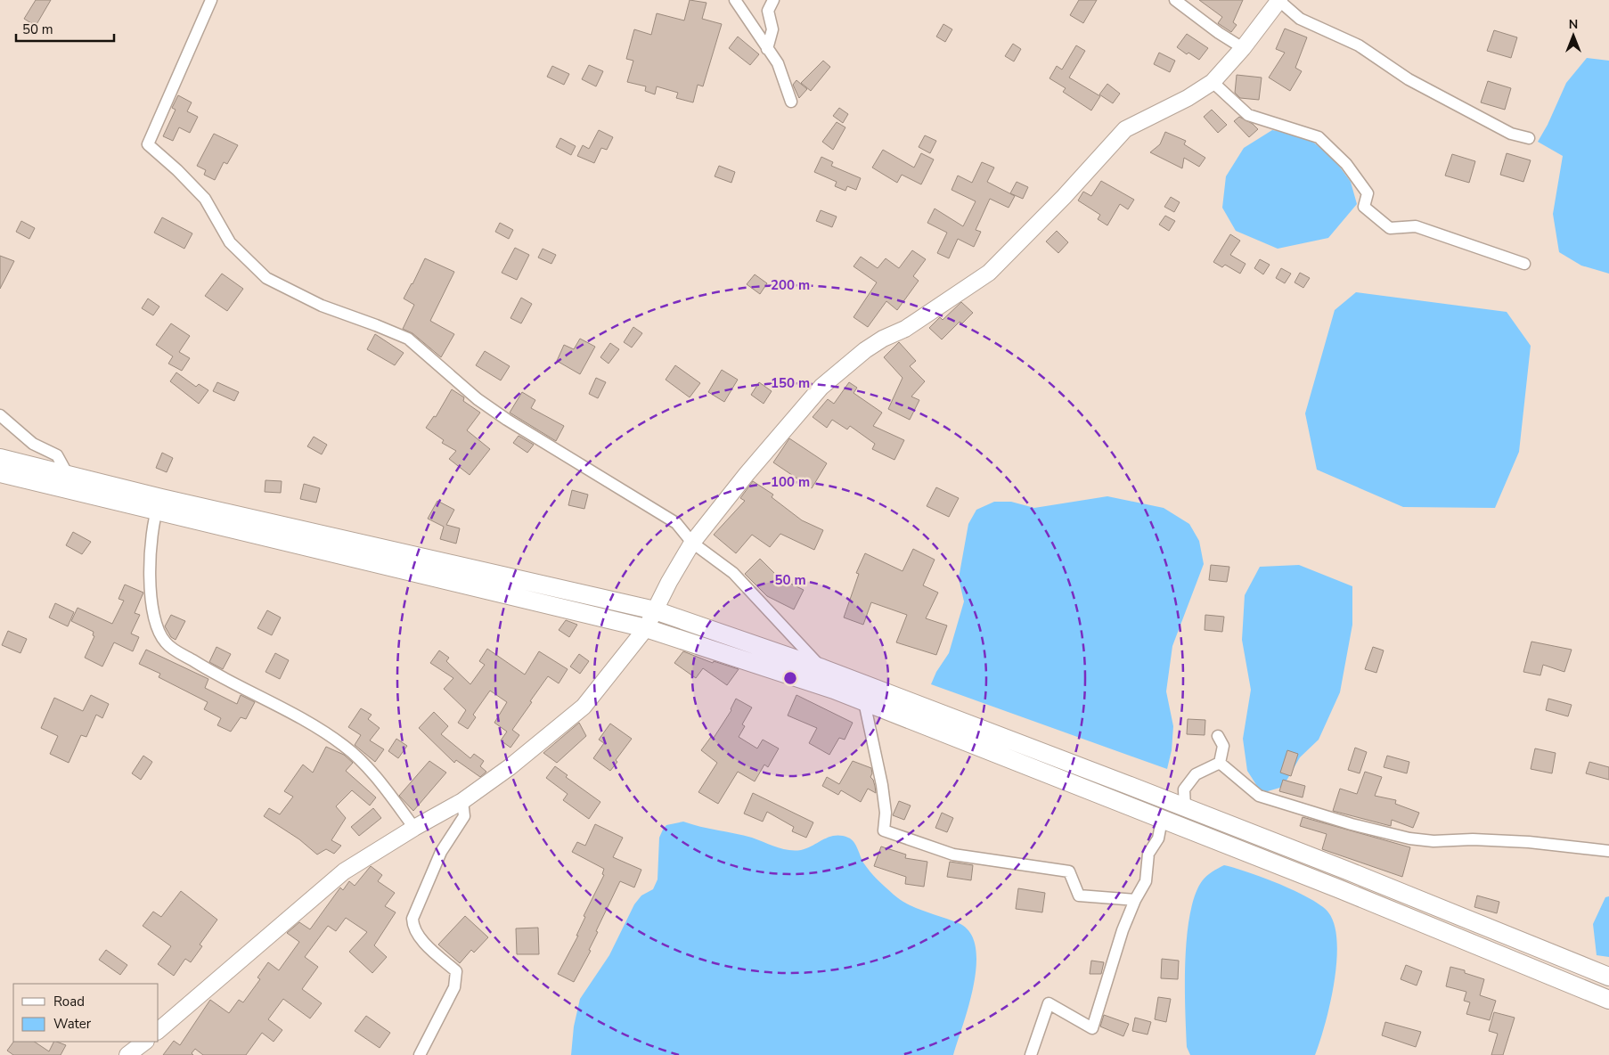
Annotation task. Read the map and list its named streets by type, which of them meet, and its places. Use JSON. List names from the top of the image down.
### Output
{
  "legend": ["Road", "Water"],
  "scale_bar": "50 m",
  "north": "top",
  "rings": [
    "200 m",
    "150 m",
    "100 m",
    "50 m"
  ]
}
